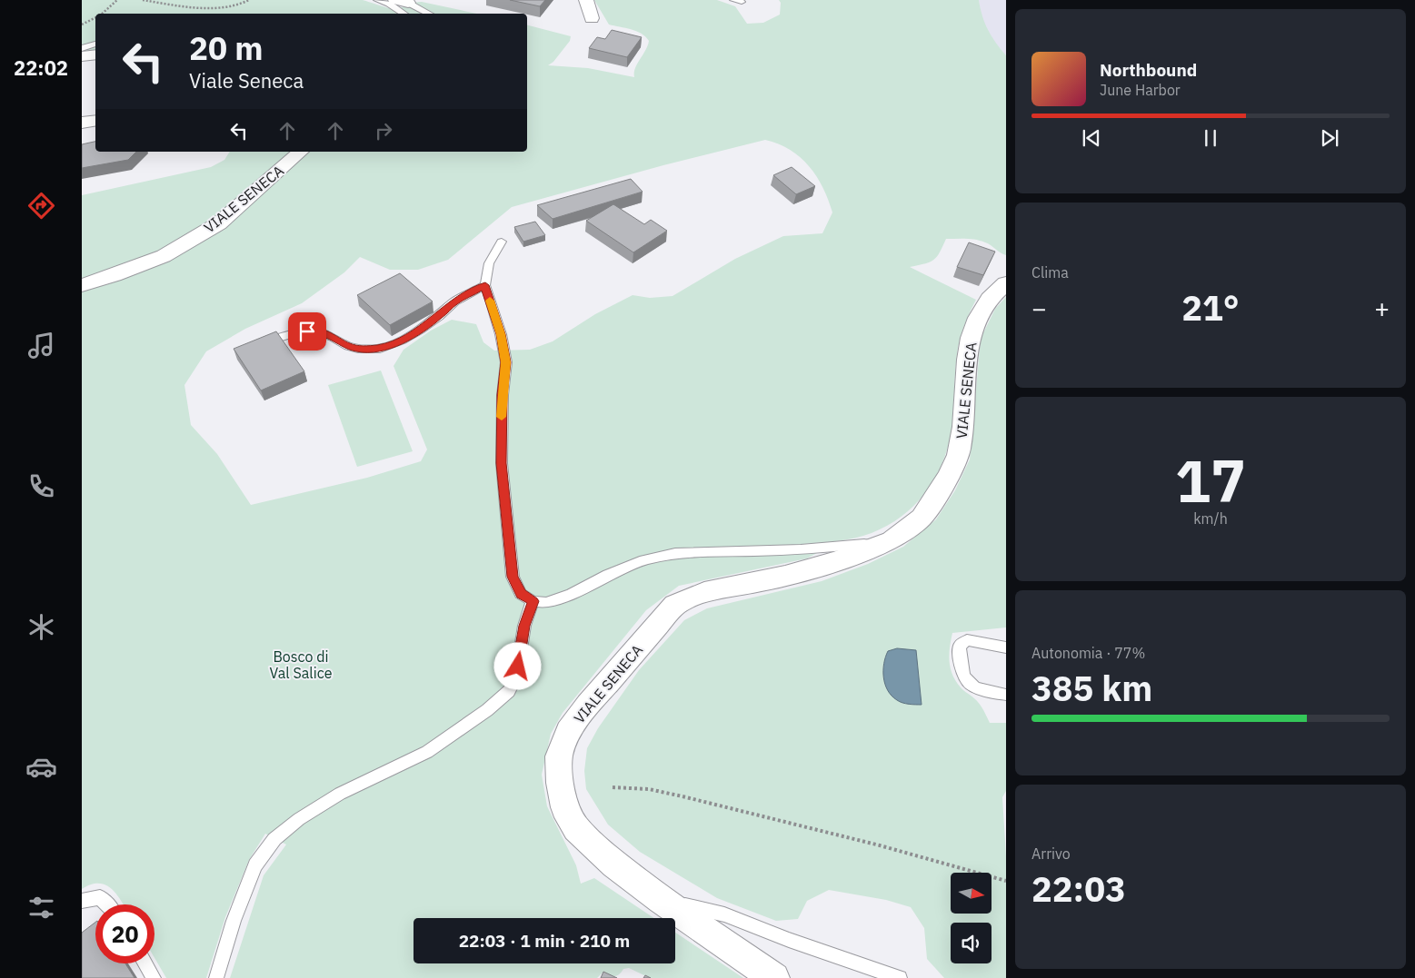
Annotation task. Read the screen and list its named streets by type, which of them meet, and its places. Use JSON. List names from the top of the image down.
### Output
{
  "streets": {
    "street": ["VIALE SENECA"]
  },
  "parks": ["Bosco di Val Salice"],
  "north": "right",
  "page": {
    "tabs": "22:02",
    "turn": ["20 m", "Viale Seneca"],
    "song": ["Northbound", "June Harbor"],
    "tile": [
      "Clima",
      ["17", "km/h"],
      ["Autonomia · 77%", "385 km"],
      ["Arrivo", "22:03"]
    ],
    "heat": ["−", "21°", "+"],
    "limit": "20",
    "trip": "22:03 · 1 min · 210 m"
  }
}
